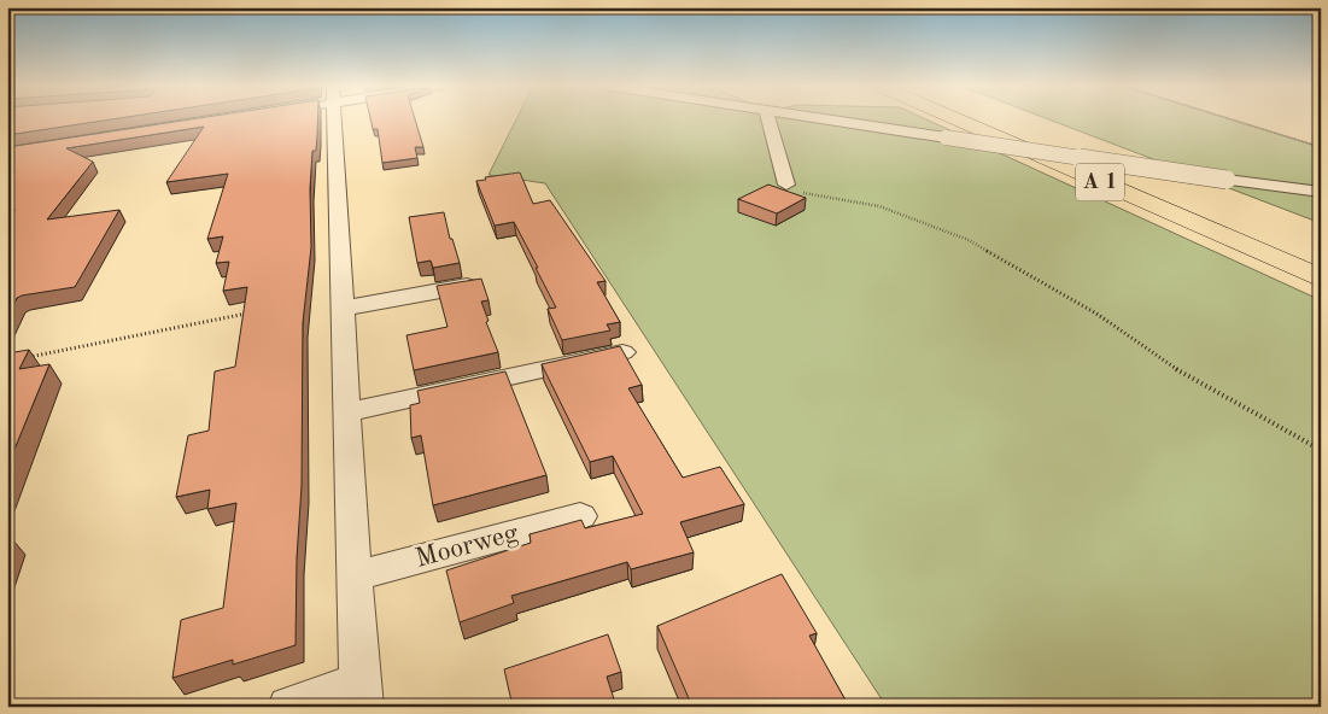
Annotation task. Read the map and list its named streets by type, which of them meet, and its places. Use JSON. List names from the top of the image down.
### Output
{
  "streets": {
    "highway": ["A 1"],
    "street": ["Moorweg"]
  }
}
